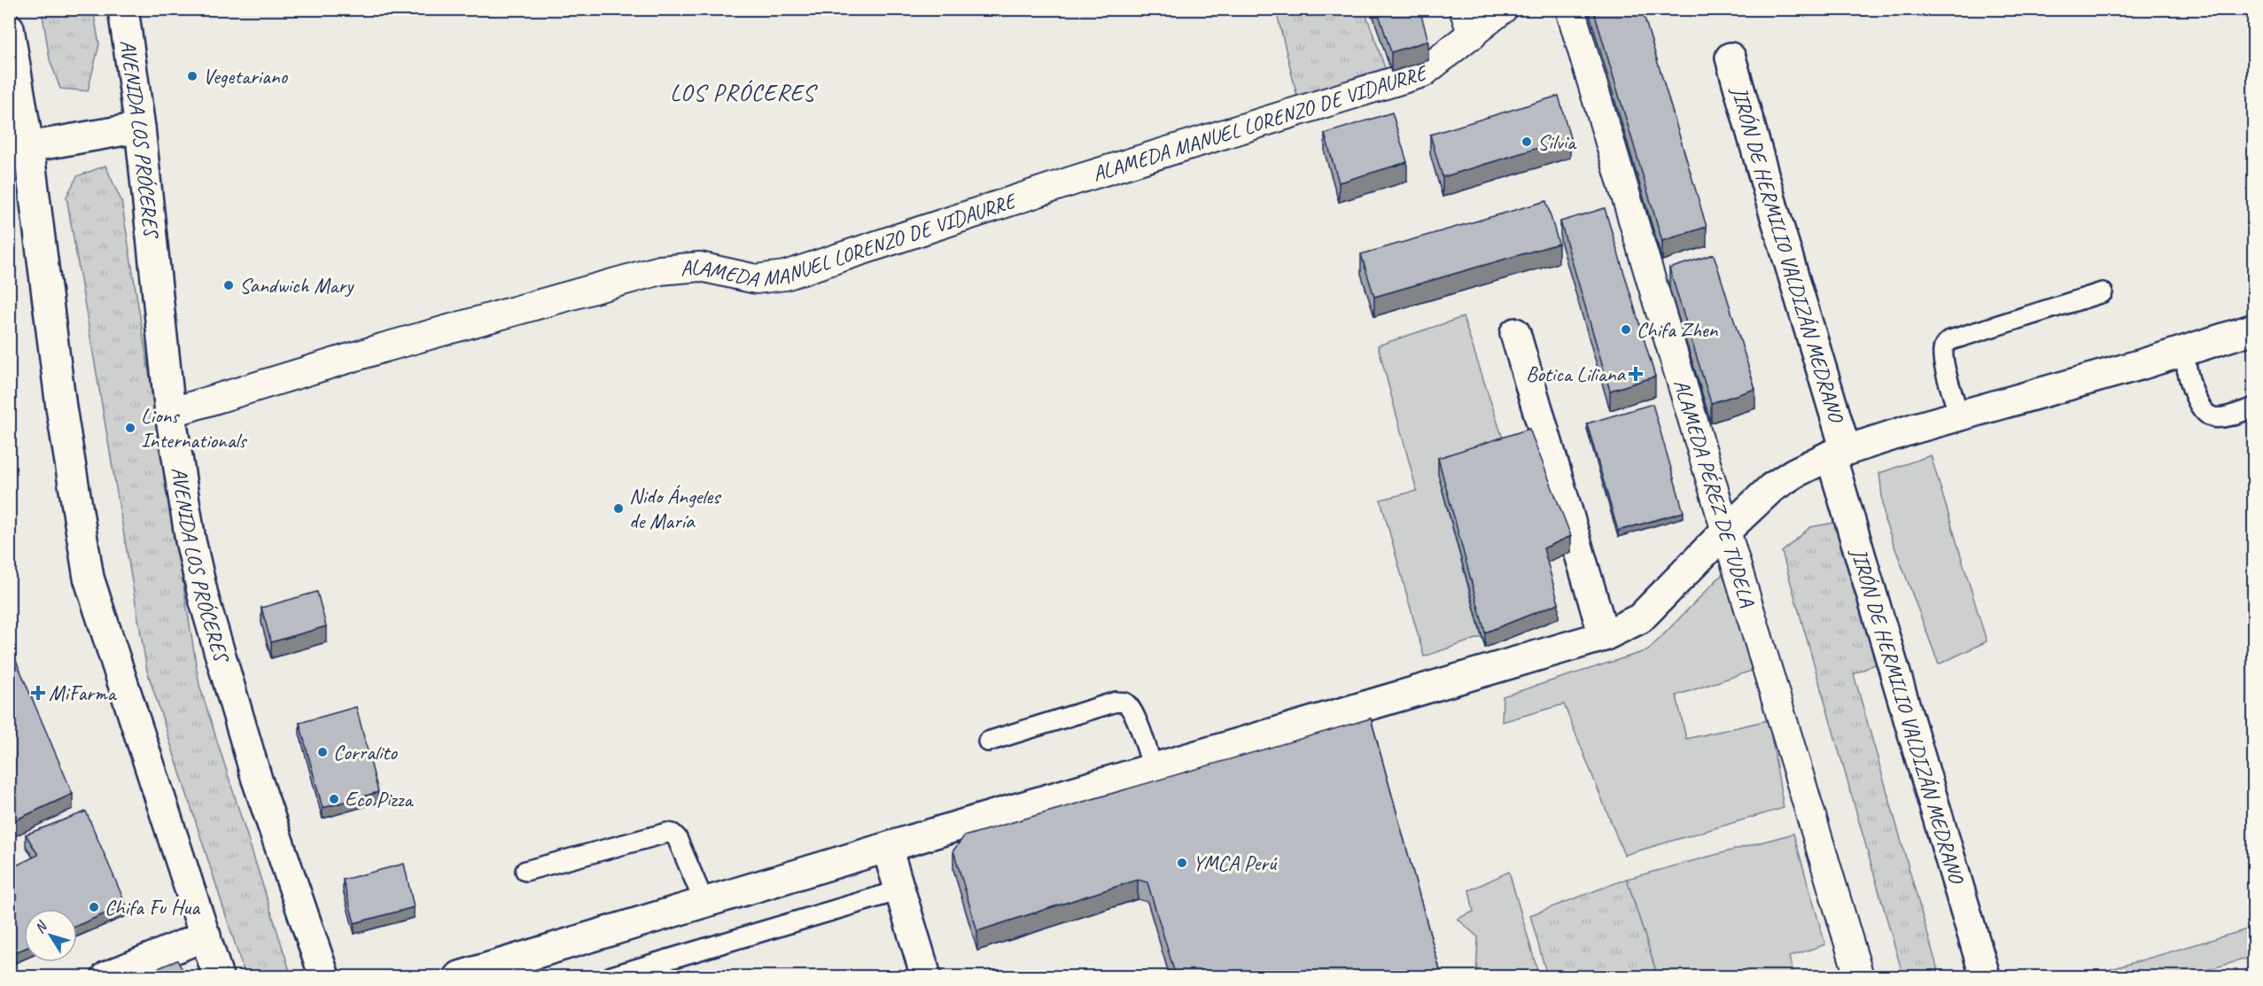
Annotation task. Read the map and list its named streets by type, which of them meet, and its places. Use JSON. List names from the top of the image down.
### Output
{
  "streets": {
    "street": [
      "ALAMEDA MANUEL LORENZO DE VIDAURRE",
      "AVENIDA LOS PRÓCERES",
      "JIRÓN DE HERMILIO VALDIZÁN MEDRANO",
      "ALAMEDA PÉREZ DE TUDELA"
    ]
  },
  "crossings": [
    ["ALAMEDA MANUEL LORENZO DE VIDAURRE", "AVENIDA LOS PRÓCERES"]
  ],
  "districts": ["LOS PRÓCERES"],
  "places": {
    "other": [
      "Vegetariano",
      "Silvia",
      "Sandwich Mary",
      "Chifa Zhen",
      "Lions Internationals",
      "Nido Ángeles de María",
      "Corralito",
      "Eco Pizza",
      "YMCA Perú",
      "Chifa Fu Hua"
    ],
    "health": ["Botica Liliana", "MiFarma"]
  },
  "north": "top left"
}
